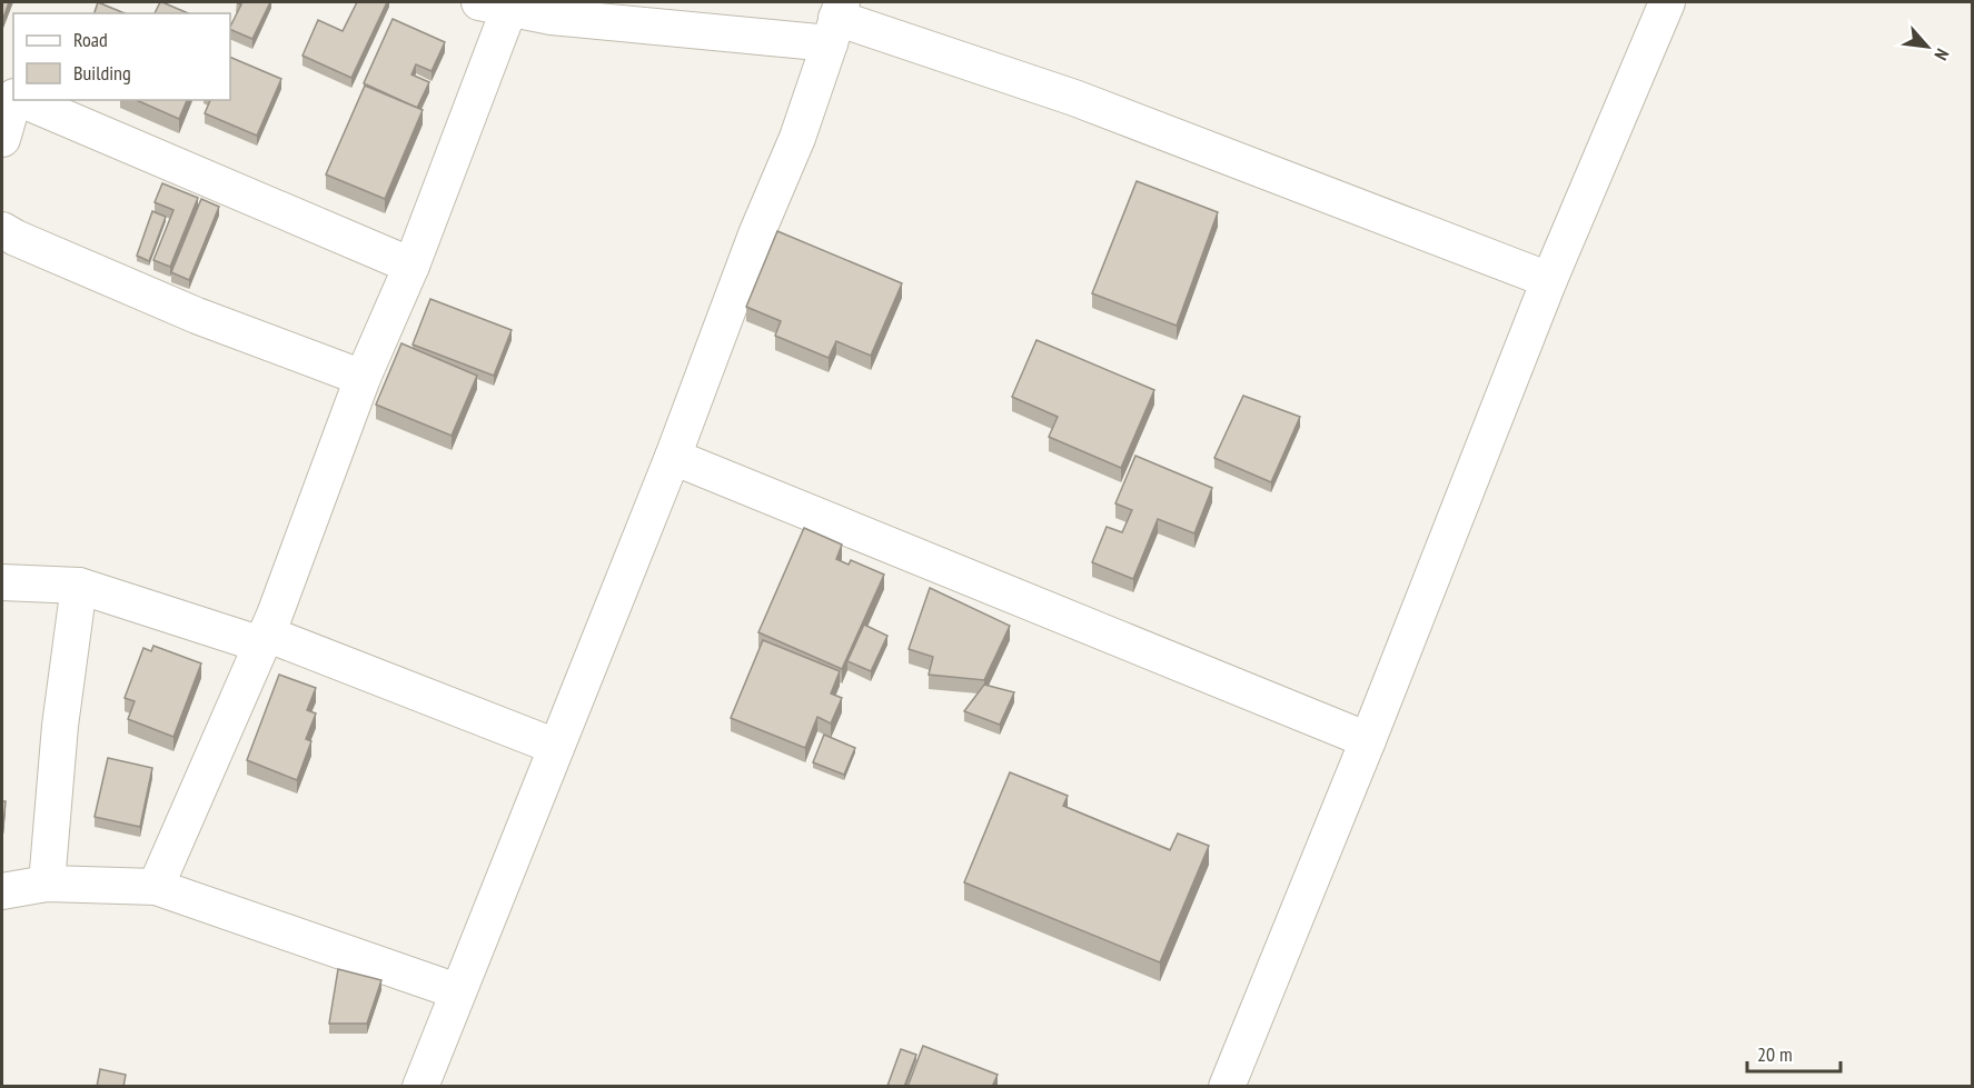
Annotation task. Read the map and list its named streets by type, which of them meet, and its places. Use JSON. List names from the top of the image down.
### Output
{
  "legend": ["Road", "Building"],
  "scale_bar": "20 m",
  "north": "bottom right"
}
